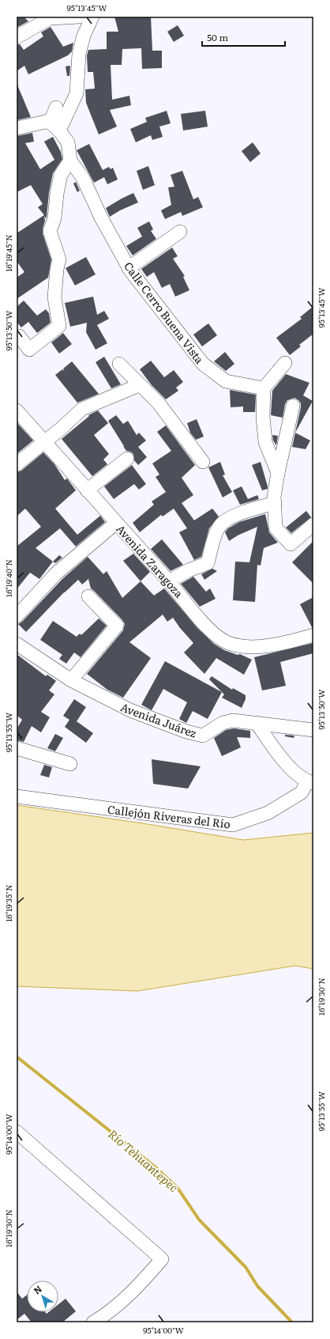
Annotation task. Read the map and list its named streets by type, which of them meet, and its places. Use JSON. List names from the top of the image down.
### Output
{
  "streets": {
    "street": [
      "Calle Cerro Buena Vista",
      "Avenida Zaragoza",
      "Avenida Juárez",
      "Callejón Riveras del Río"
    ]
  },
  "water": ["Río Tehuantepec"],
  "scale_bar": "50 m",
  "north": "top left",
  "coordinates": [
    "95°13'45\"W",
    "16°19'45\"N",
    "95°13'50\"W",
    "16°19'40\"N",
    "95°13'55\"W",
    "16°19'35\"N",
    "16°19'30\"N",
    "95°14'00\"W"
  ]
}
